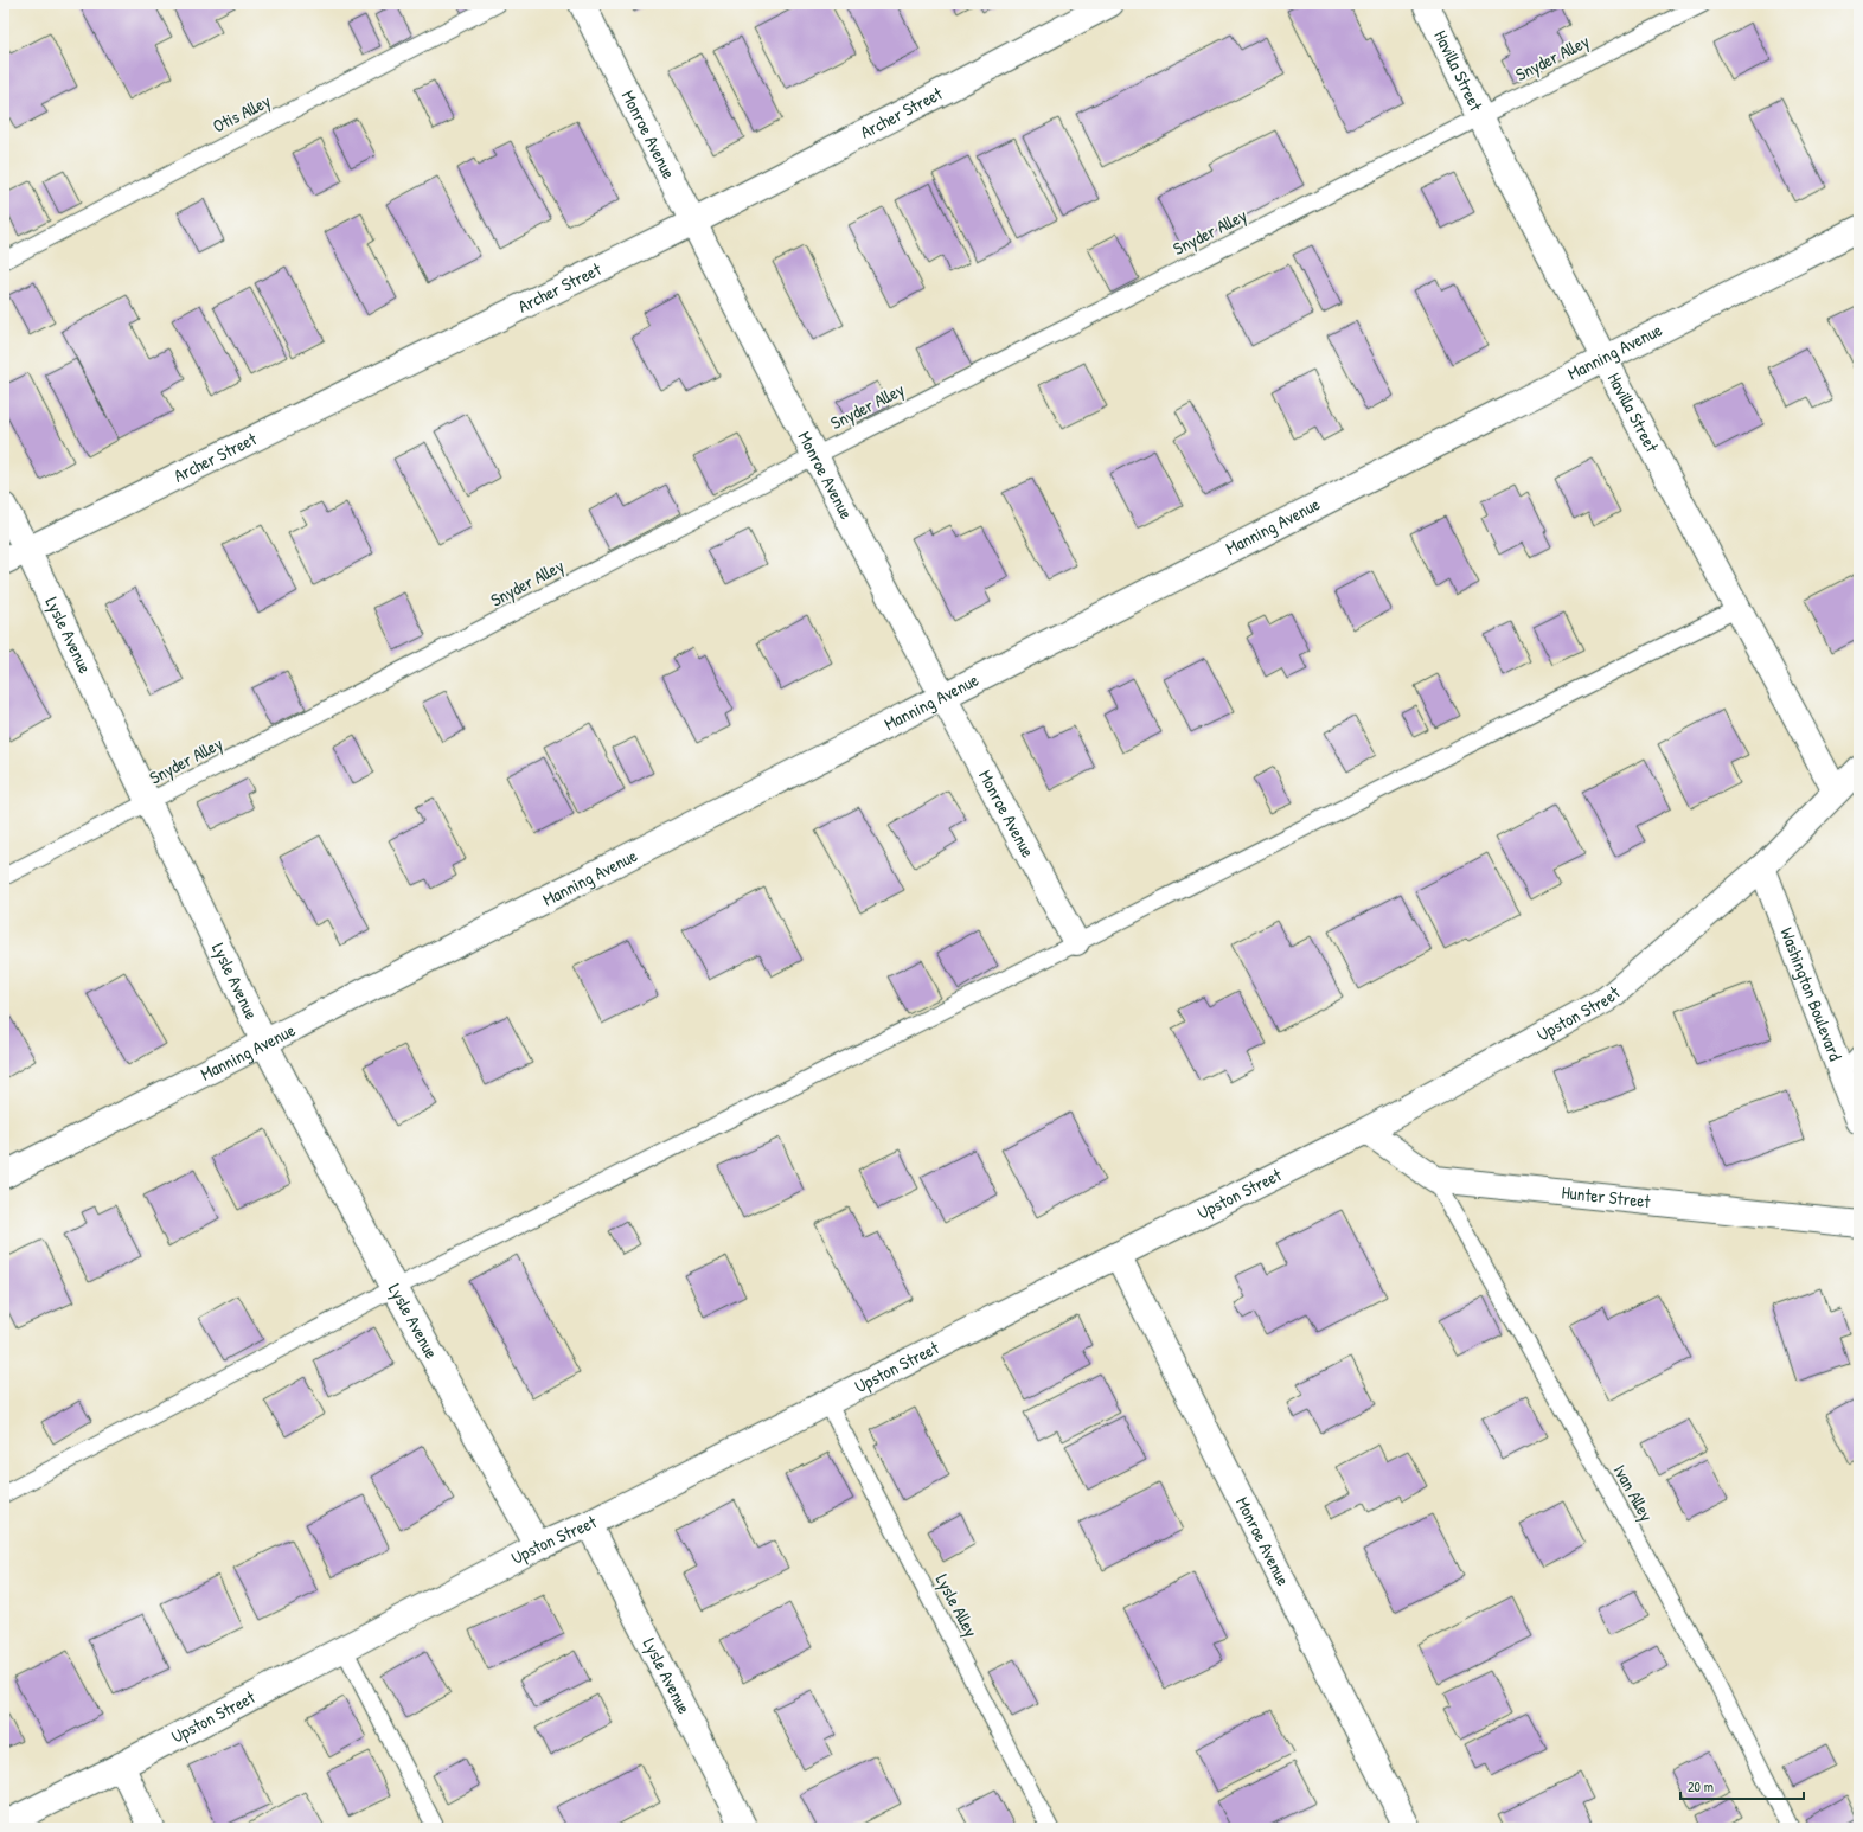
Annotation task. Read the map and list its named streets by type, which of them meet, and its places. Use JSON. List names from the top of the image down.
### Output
{
  "streets": {
    "street": [
      "Havilla Street",
      "Archer Street",
      "Monroe Avenue",
      "Manning Avenue",
      "Lysle Avenue",
      "Washington Boulevard",
      "Upston Street",
      "Hunter Street"
    ],
    "lane": [
      "Snyder Alley",
      "Otis Alley",
      "Ivan Alley",
      "Lysle Alley"
    ]
  },
  "crossings": [
    ["Snyder Alley", "Havilla Street"],
    ["Snyder Alley", "Monroe Avenue"],
    ["Snyder Alley", "Lysle Avenue"],
    ["Havilla Street", "Manning Avenue"],
    ["Havilla Street", "Upston Street"],
    ["Archer Street", "Monroe Avenue"],
    ["Archer Street", "Lysle Avenue"],
    ["Monroe Avenue", "Manning Avenue"],
    ["Monroe Avenue", "Upston Street"],
    ["Manning Avenue", "Lysle Avenue"],
    ["Lysle Avenue", "Upston Street"],
    ["Washington Boulevard", "Upston Street"],
    ["Upston Street", "Hunter Street"],
    ["Upston Street", "Lysle Alley"],
    ["Hunter Street", "Ivan Alley"]
  ],
  "scale_bar": "20 m"
}
